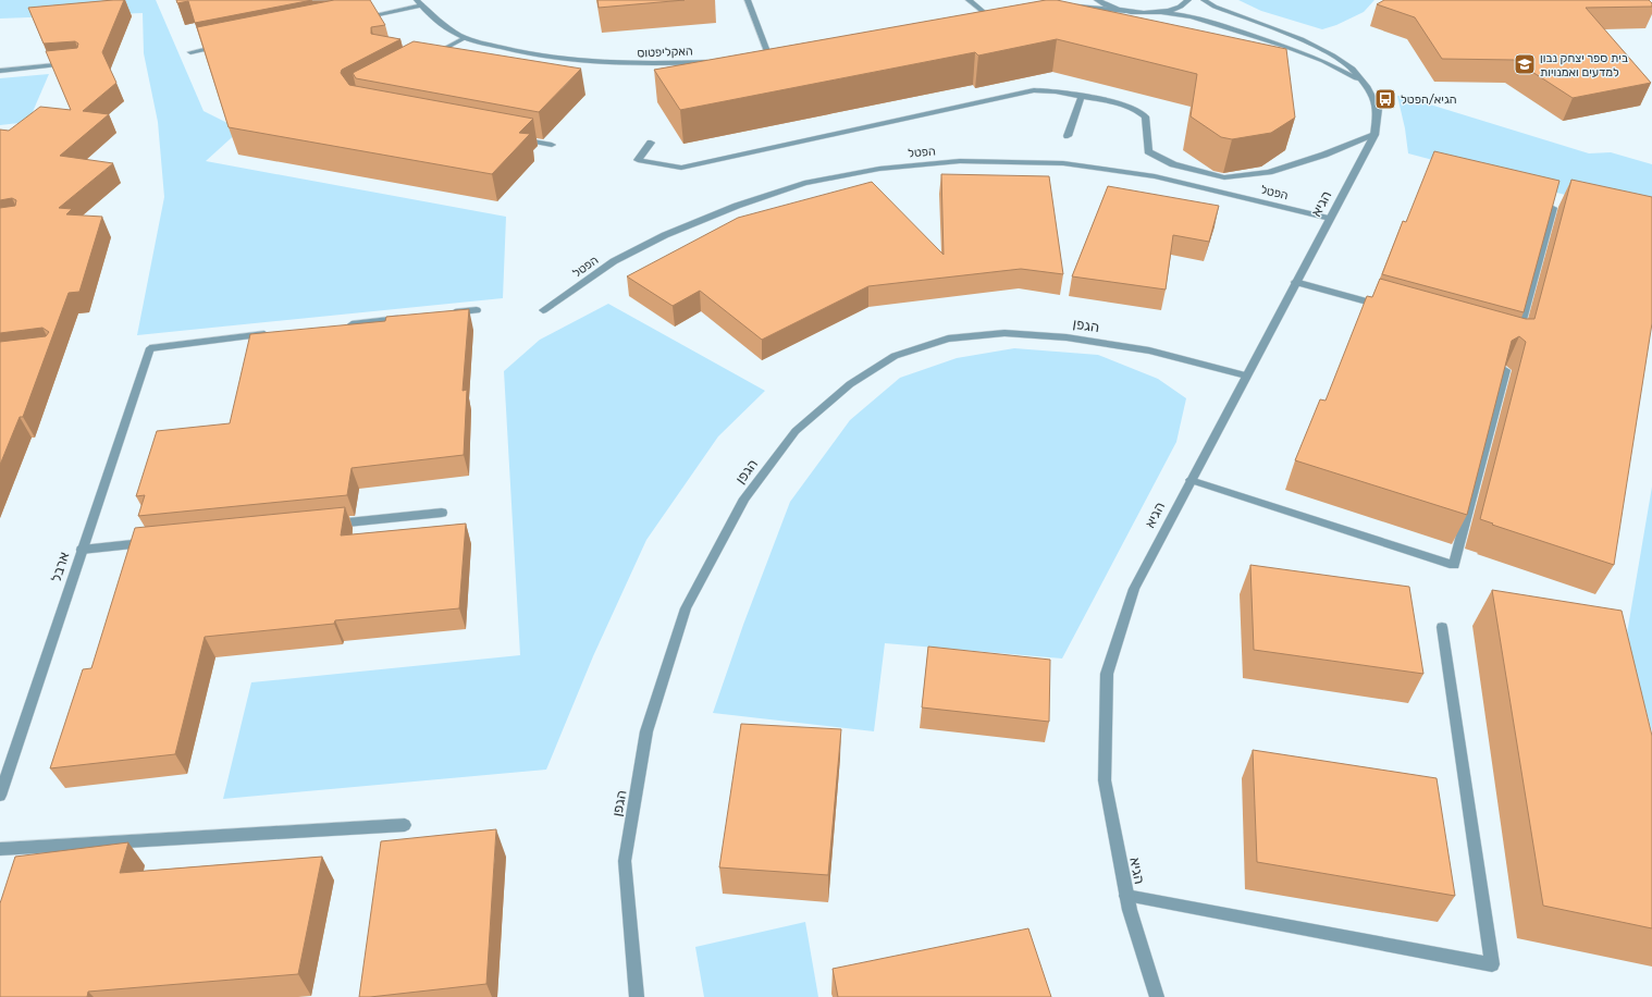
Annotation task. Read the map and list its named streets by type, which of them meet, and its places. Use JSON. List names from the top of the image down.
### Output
{
  "streets": {
    "street": [
      "האקליפטוס",
      "הפטל",
      "הגיא",
      "הגפן",
      "ארבל"
    ]
  },
  "crossings": [
    ["הפטל", "הגיא"],
    ["הגיא", "הגפן"]
  ],
  "places": {
    "school or university": ["בית ספר יצחק נבון למדעים ואמנויות"],
    "bus stop": ["הגיא/הפטל"]
  }
}
